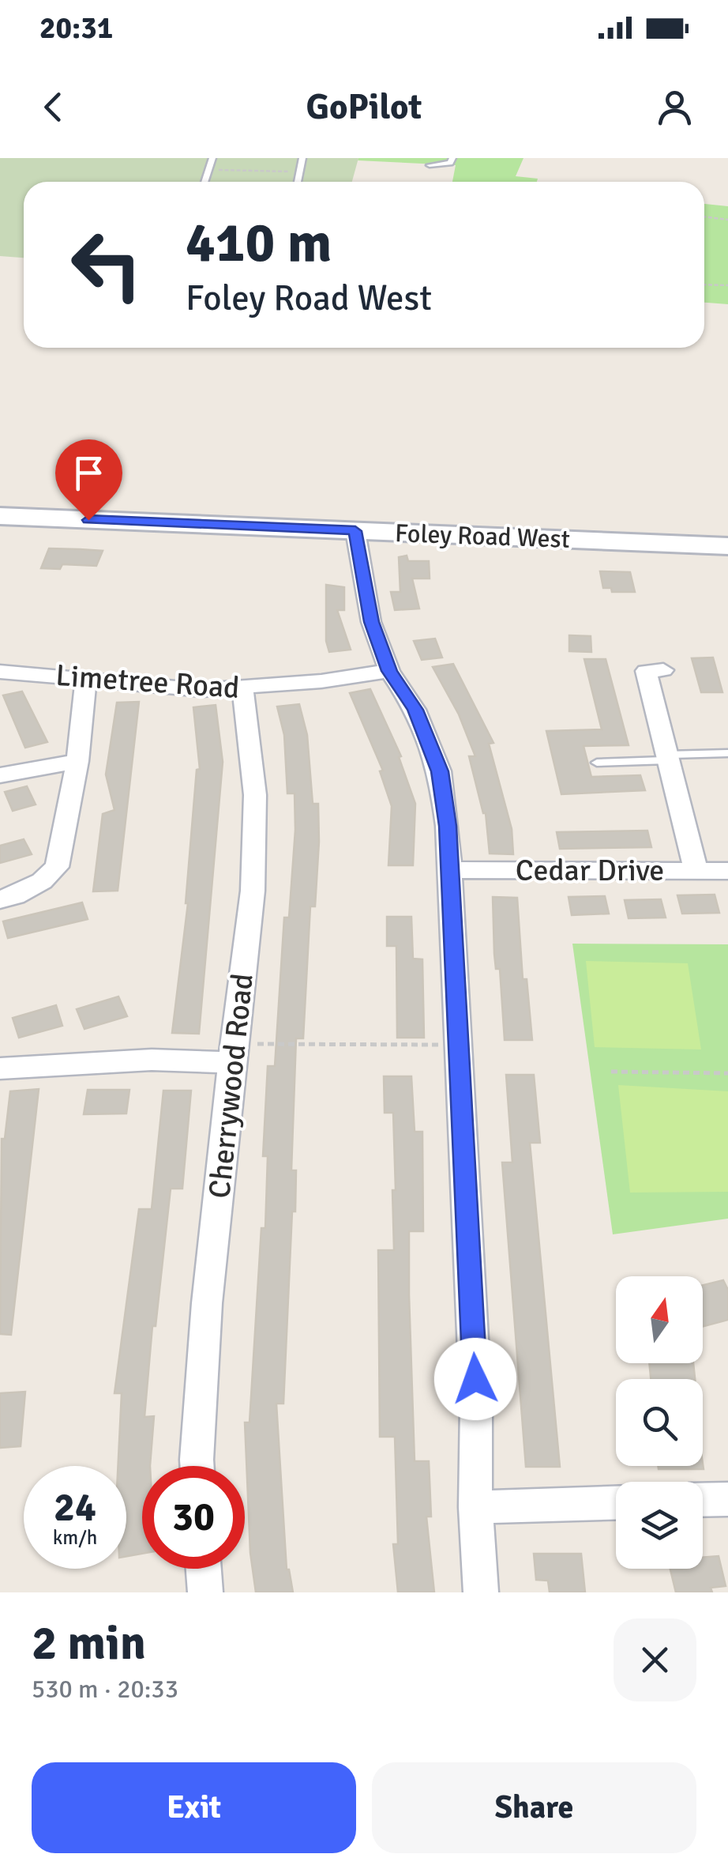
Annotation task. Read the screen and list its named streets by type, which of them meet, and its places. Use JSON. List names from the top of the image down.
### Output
{
  "streets": {
    "main road": ["Foley Road West"],
    "street": ["Limetree Road", "Cedar Drive", "Cherrywood Road"]
  },
  "crossings": [
    ["Limetree Road", "Cherrywood Road"]
  ],
  "north": "top",
  "page": {
    "status": "20:31",
    "header": "GoPilot",
    "turn": ["410 m", "Foley Road West"],
    "speed": "24 km/h",
    "limit": "30",
    "heading": ["2 min", "530 m · 20:33"],
    "buttons": ["Exit", "Share"]
  }
}
